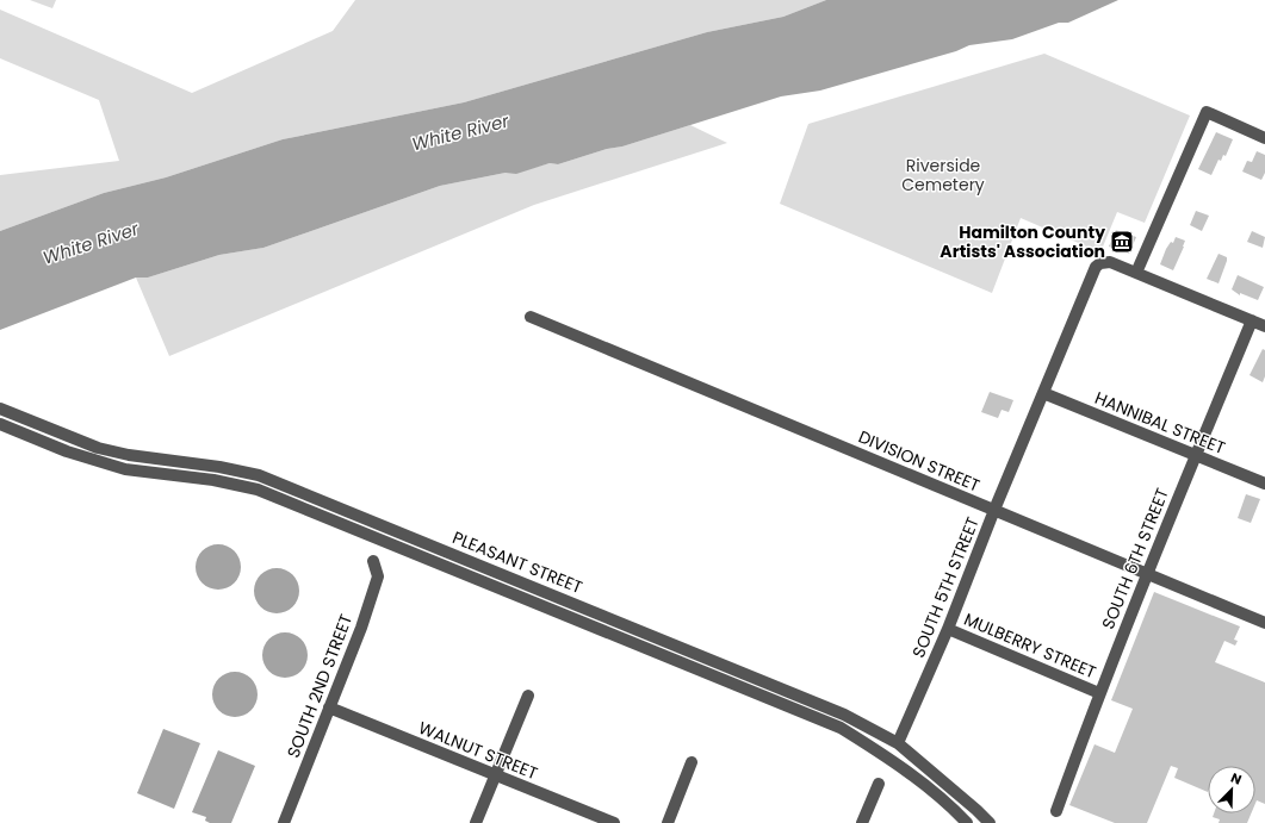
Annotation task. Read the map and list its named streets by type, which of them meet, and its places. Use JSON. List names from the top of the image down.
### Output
{
  "streets": {
    "street": [
      "HANNIBAL STREET",
      "DIVISION STREET",
      "SOUTH 6TH STREET",
      "PLEASANT STREET",
      "SOUTH 5TH STREET",
      "MULBERRY STREET",
      "SOUTH 2ND STREET",
      "WALNUT STREET"
    ]
  },
  "crossings": [
    ["HANNIBAL STREET", "SOUTH 6TH STREET"],
    ["HANNIBAL STREET", "SOUTH 5TH STREET"],
    ["DIVISION STREET", "SOUTH 6TH STREET"],
    ["DIVISION STREET", "SOUTH 5TH STREET"],
    ["SOUTH 6TH STREET", "SOUTH 5TH STREET"],
    ["SOUTH 6TH STREET", "MULBERRY STREET"],
    ["PLEASANT STREET", "SOUTH 5TH STREET"],
    ["SOUTH 5TH STREET", "MULBERRY STREET"],
    ["SOUTH 2ND STREET", "WALNUT STREET"]
  ],
  "water": ["White River"],
  "parks": ["Riverside Cemetery"],
  "places": {
    "museum": ["Hamilton County Artists' Association"]
  },
  "north": "top right"
}
